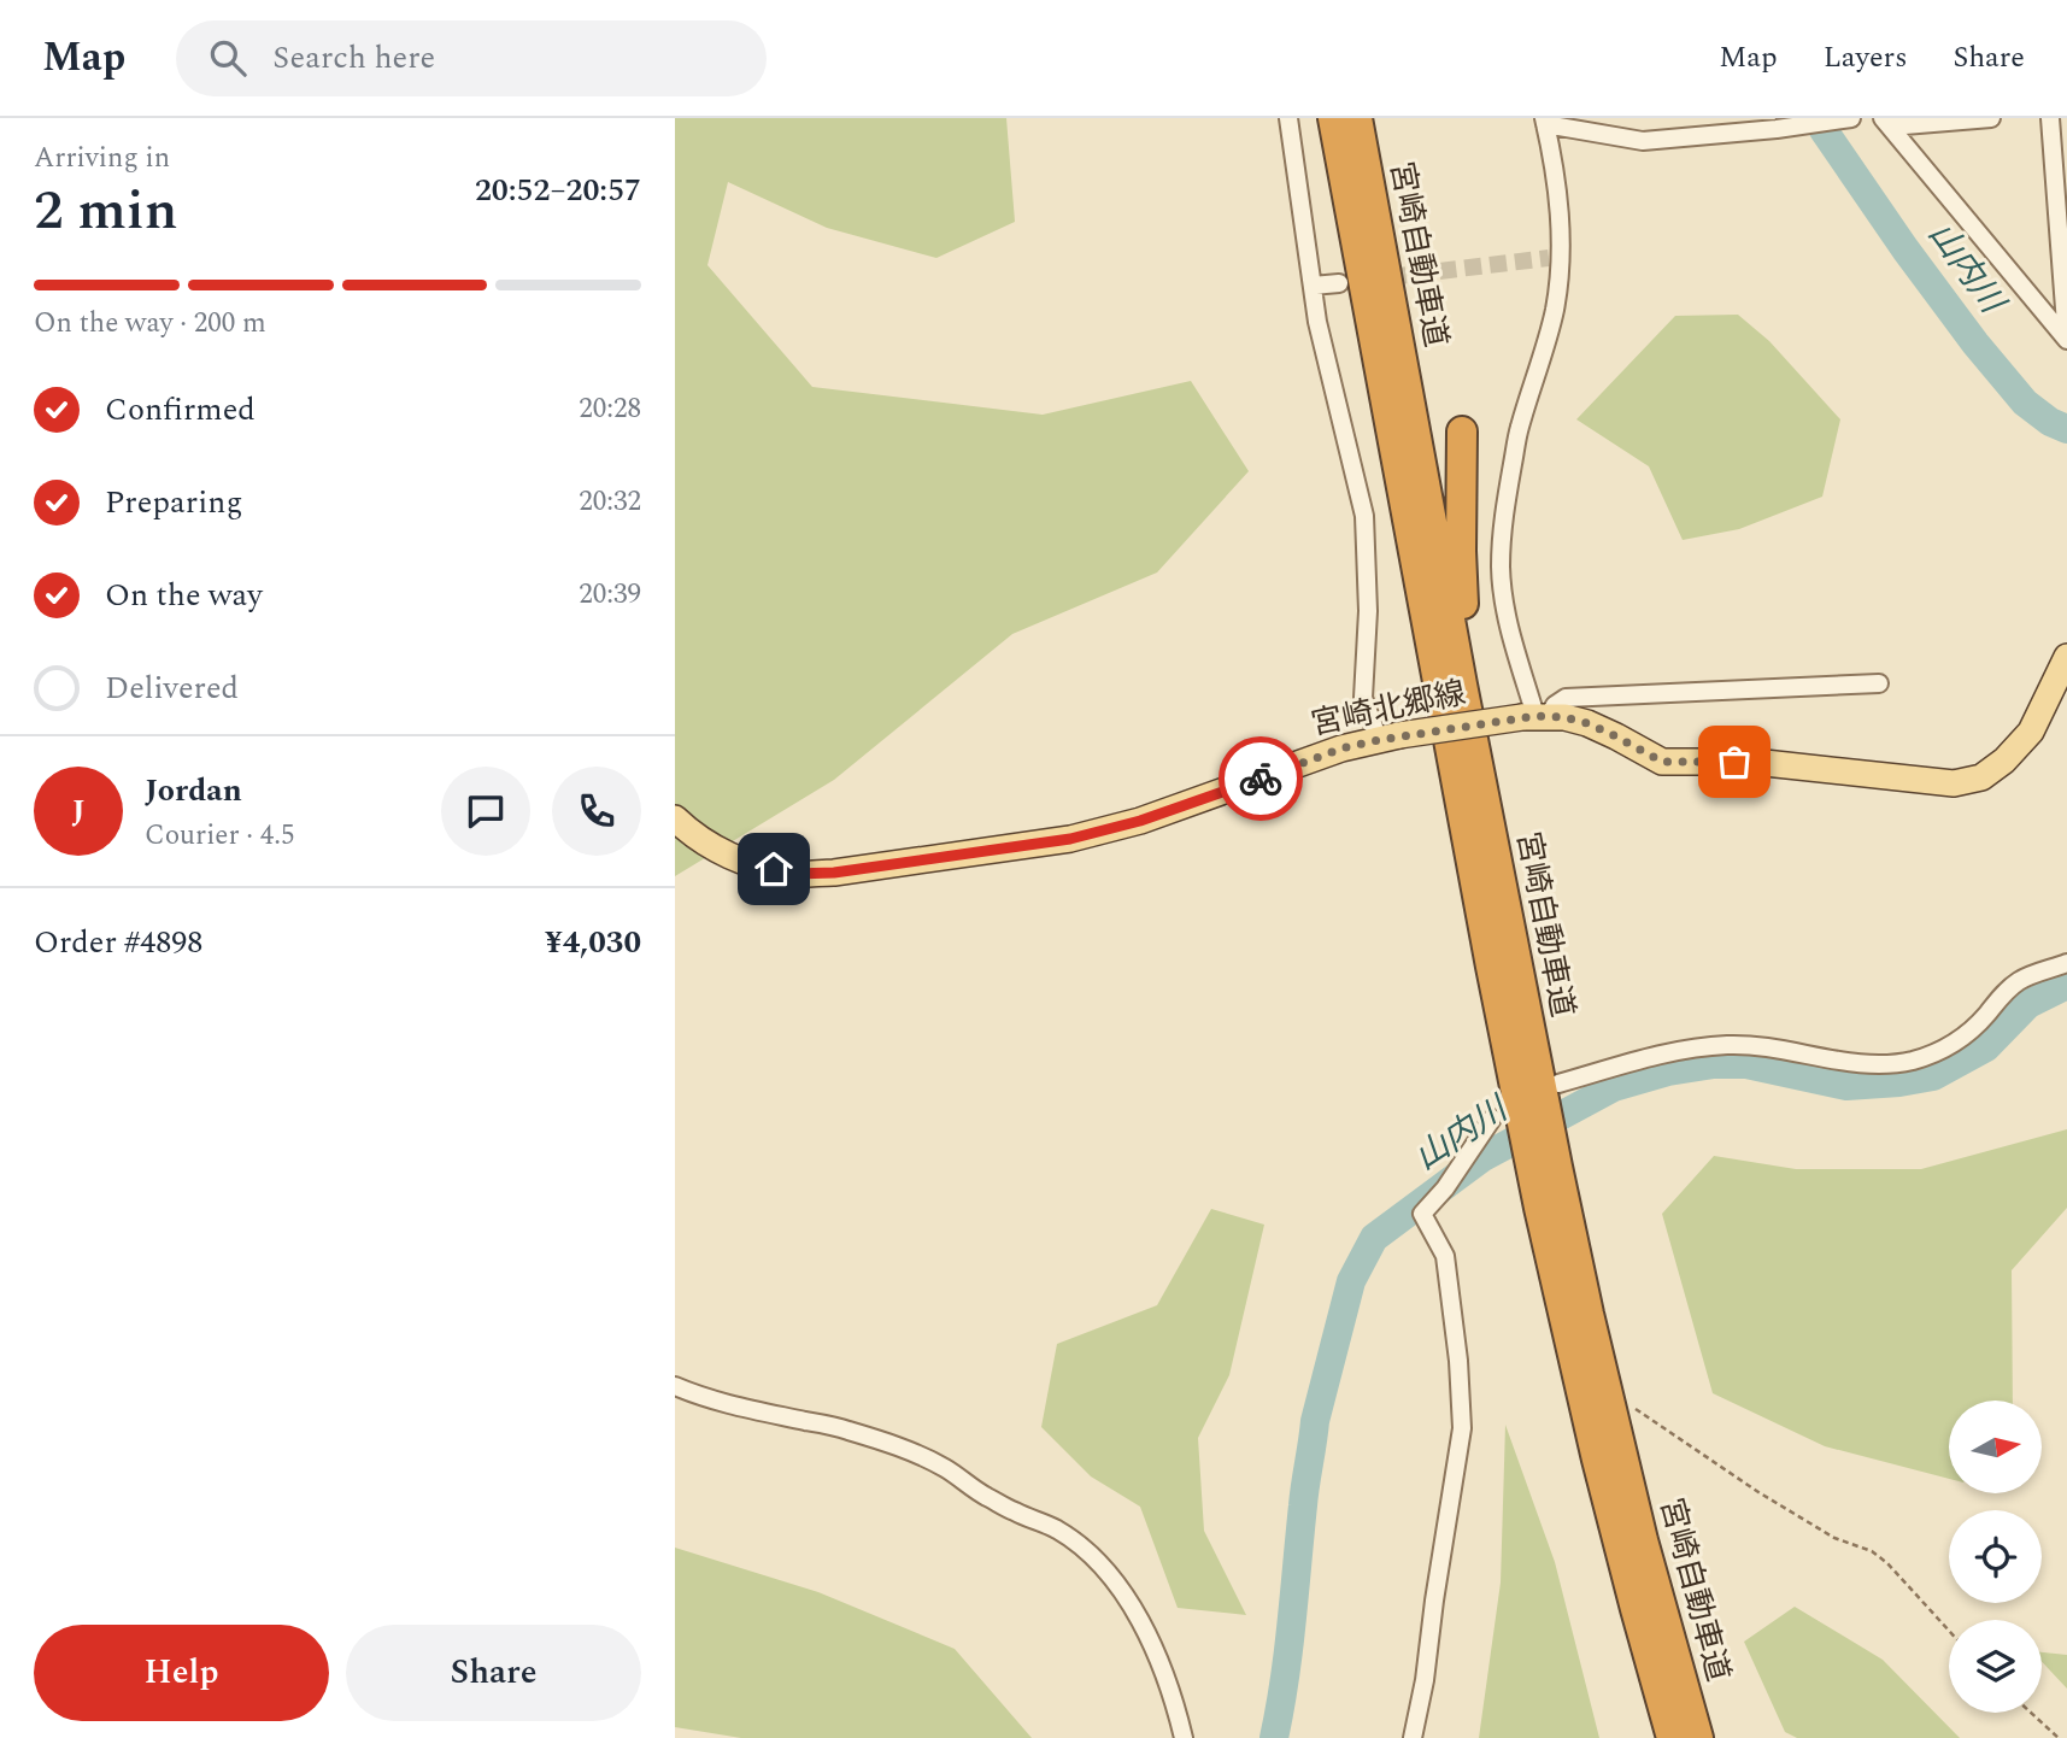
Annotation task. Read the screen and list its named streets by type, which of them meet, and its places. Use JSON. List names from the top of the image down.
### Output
{
  "streets": {
    "highway": ["宮崎自動車道"],
    "main road": ["宮崎北郷線"]
  },
  "water": ["山内川"],
  "north": "right",
  "page": {
    "header": "Map",
    "search": "Search here",
    "nav": ["Map", "Layers", "Share"],
    "heading": ["2 min", "Arriving in", "20:52–20:57"],
    "panel": [
      "Jordan",
      "Courier · 4.5",
      "Order #4898",
      "¥4,030"
    ],
    "bar": "On the way · 200 m",
    "list": [
      ["Confirmed", "20:28"],
      ["Preparing", "20:32"],
      ["On the way", "20:39"],
      "Delivered"
    ],
    "round": "J",
    "buttons": ["Help", "Share"]
  }
}
